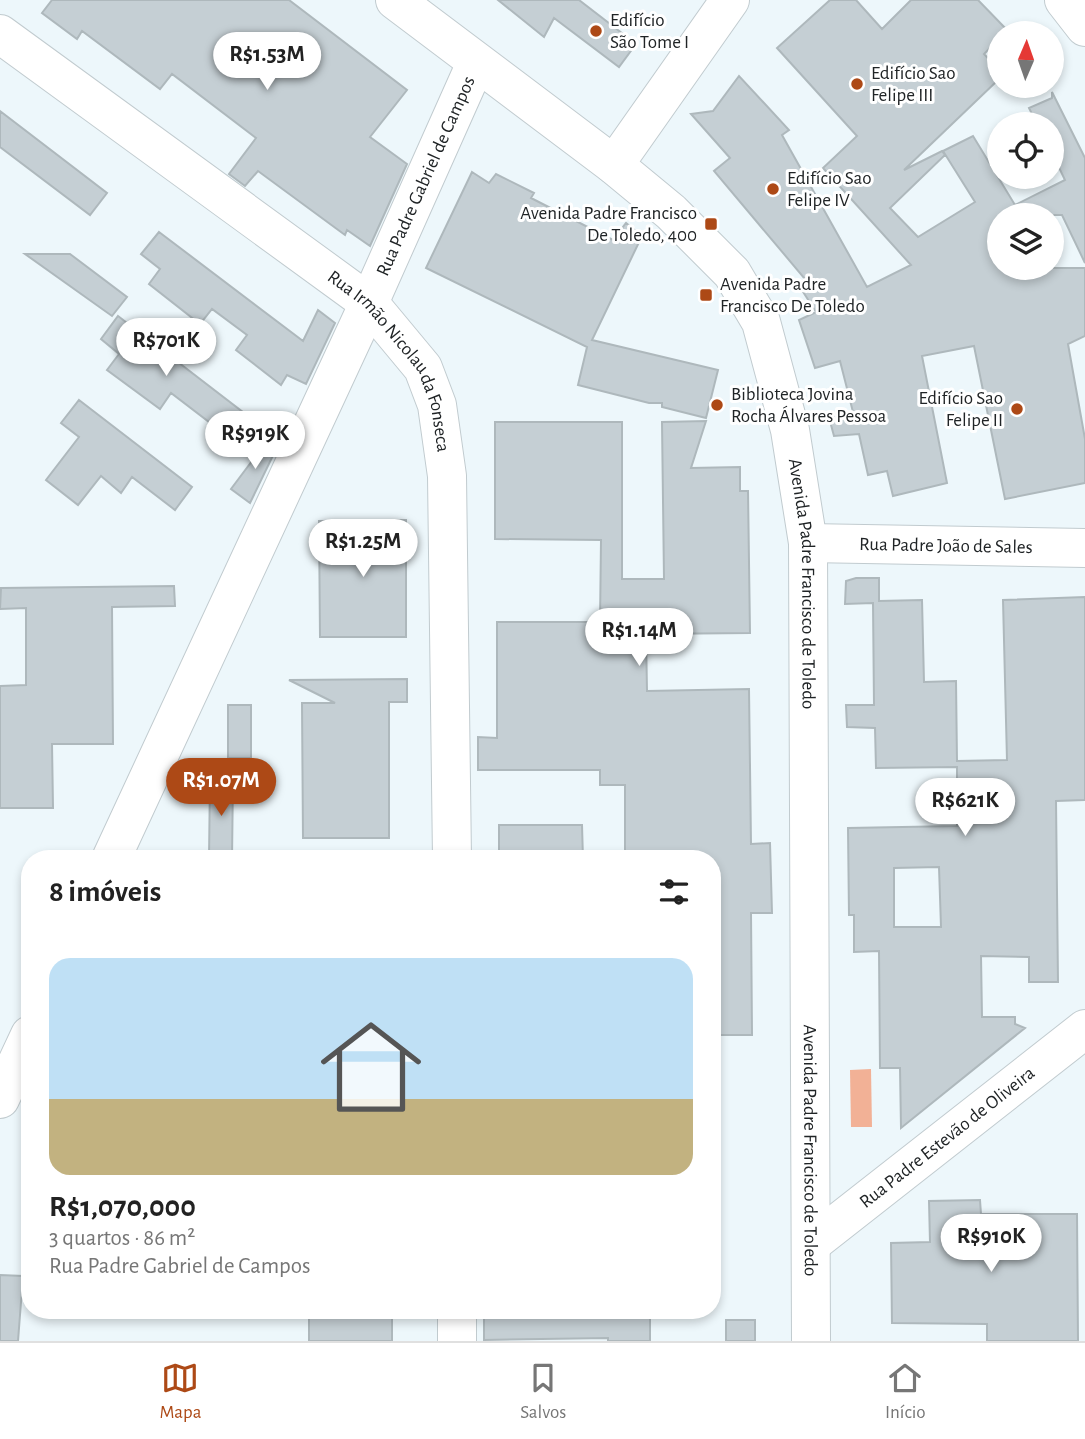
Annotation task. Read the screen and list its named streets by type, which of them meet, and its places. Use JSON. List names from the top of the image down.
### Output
{
  "streets": {
    "street": [
      "Rua Padre Gabriel de Campos",
      "Rua Irmão Nicolau da Fonseca",
      "Rua Padre João de Sales",
      "Avenida Padre Francisco de Toledo",
      "Rua Padre Estevão de Oliveira"
    ]
  },
  "crossings": [
    ["Rua Padre Gabriel de Campos", "Rua Irmão Nicolau da Fonseca"],
    ["Rua Padre Gabriel de Campos", "Avenida Padre Francisco de Toledo"],
    ["Rua Padre João de Sales", "Avenida Padre Francisco de Toledo"],
    ["Avenida Padre Francisco de Toledo", "Rua Padre Estevão de Oliveira"]
  ],
  "places": {
    "other": [
      "Edifício São Tome I",
      "Edifício Sao Felipe III",
      "Edifício Sao Felipe IV",
      "Biblioteca Jovina Rocha Álvares Pessoa",
      "Edifício Sao Felipe II"
    ],
    "transit": ["Avenida Padre Francisco De Toledo, 400", "Avenida Padre Francisco De Toledo"]
  },
  "north": "top",
  "page": {
    "price": [
      "R$1.53M",
      "R$701K",
      "R$919K",
      "R$1.25M",
      "R$1.14M",
      "R$1.07M",
      "R$621K",
      "R$910K"
    ],
    "heading": "8 imóveis",
    "list": [
      {
        "name": "R$1,070,000",
        "note": "3 quartos · 86 m² · Rua Padre Gabriel de Campos"
      }
    ],
    "tabs": ["Mapa", "Salvos", "Início"]
  }
}
